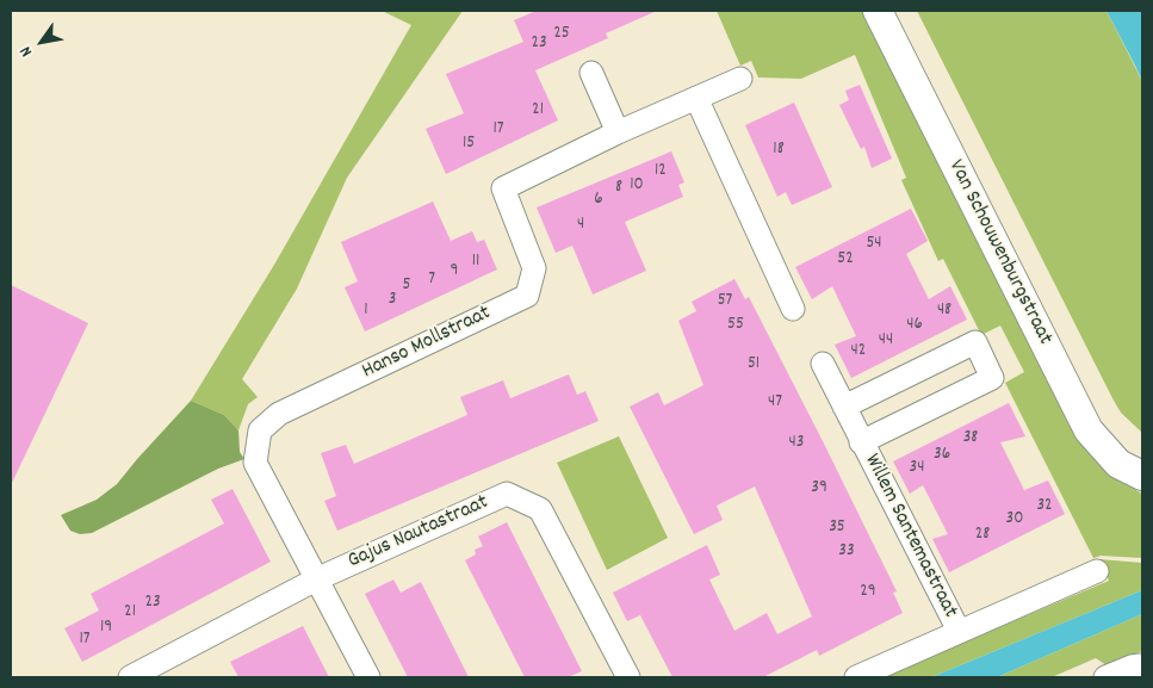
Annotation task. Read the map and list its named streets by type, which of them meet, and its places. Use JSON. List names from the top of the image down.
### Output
{
  "streets": {
    "street": [
      "Van Schouwenburgstraat",
      "Hanso Mollstraat",
      "Gajus Nautastraat",
      "Willem Santemastraat"
    ]
  },
  "crossings": [
    ["Hanso Mollstraat", "Gajus Nautastraat"]
  ],
  "house_numbers": [
    "25",
    "23",
    "21",
    "17",
    "15",
    "18",
    "12",
    "10",
    "8",
    "6",
    "4",
    "54",
    "52",
    "11",
    "9",
    "7",
    "5",
    "3",
    "57",
    "1",
    "48",
    "55",
    "46",
    "44",
    "42",
    "51",
    "47",
    "38",
    "43",
    "36",
    "34",
    "39",
    "32",
    "30",
    "35",
    "28",
    "33",
    "29",
    "23",
    "21",
    "19",
    "17"
  ],
  "north": "bottom left"
}
